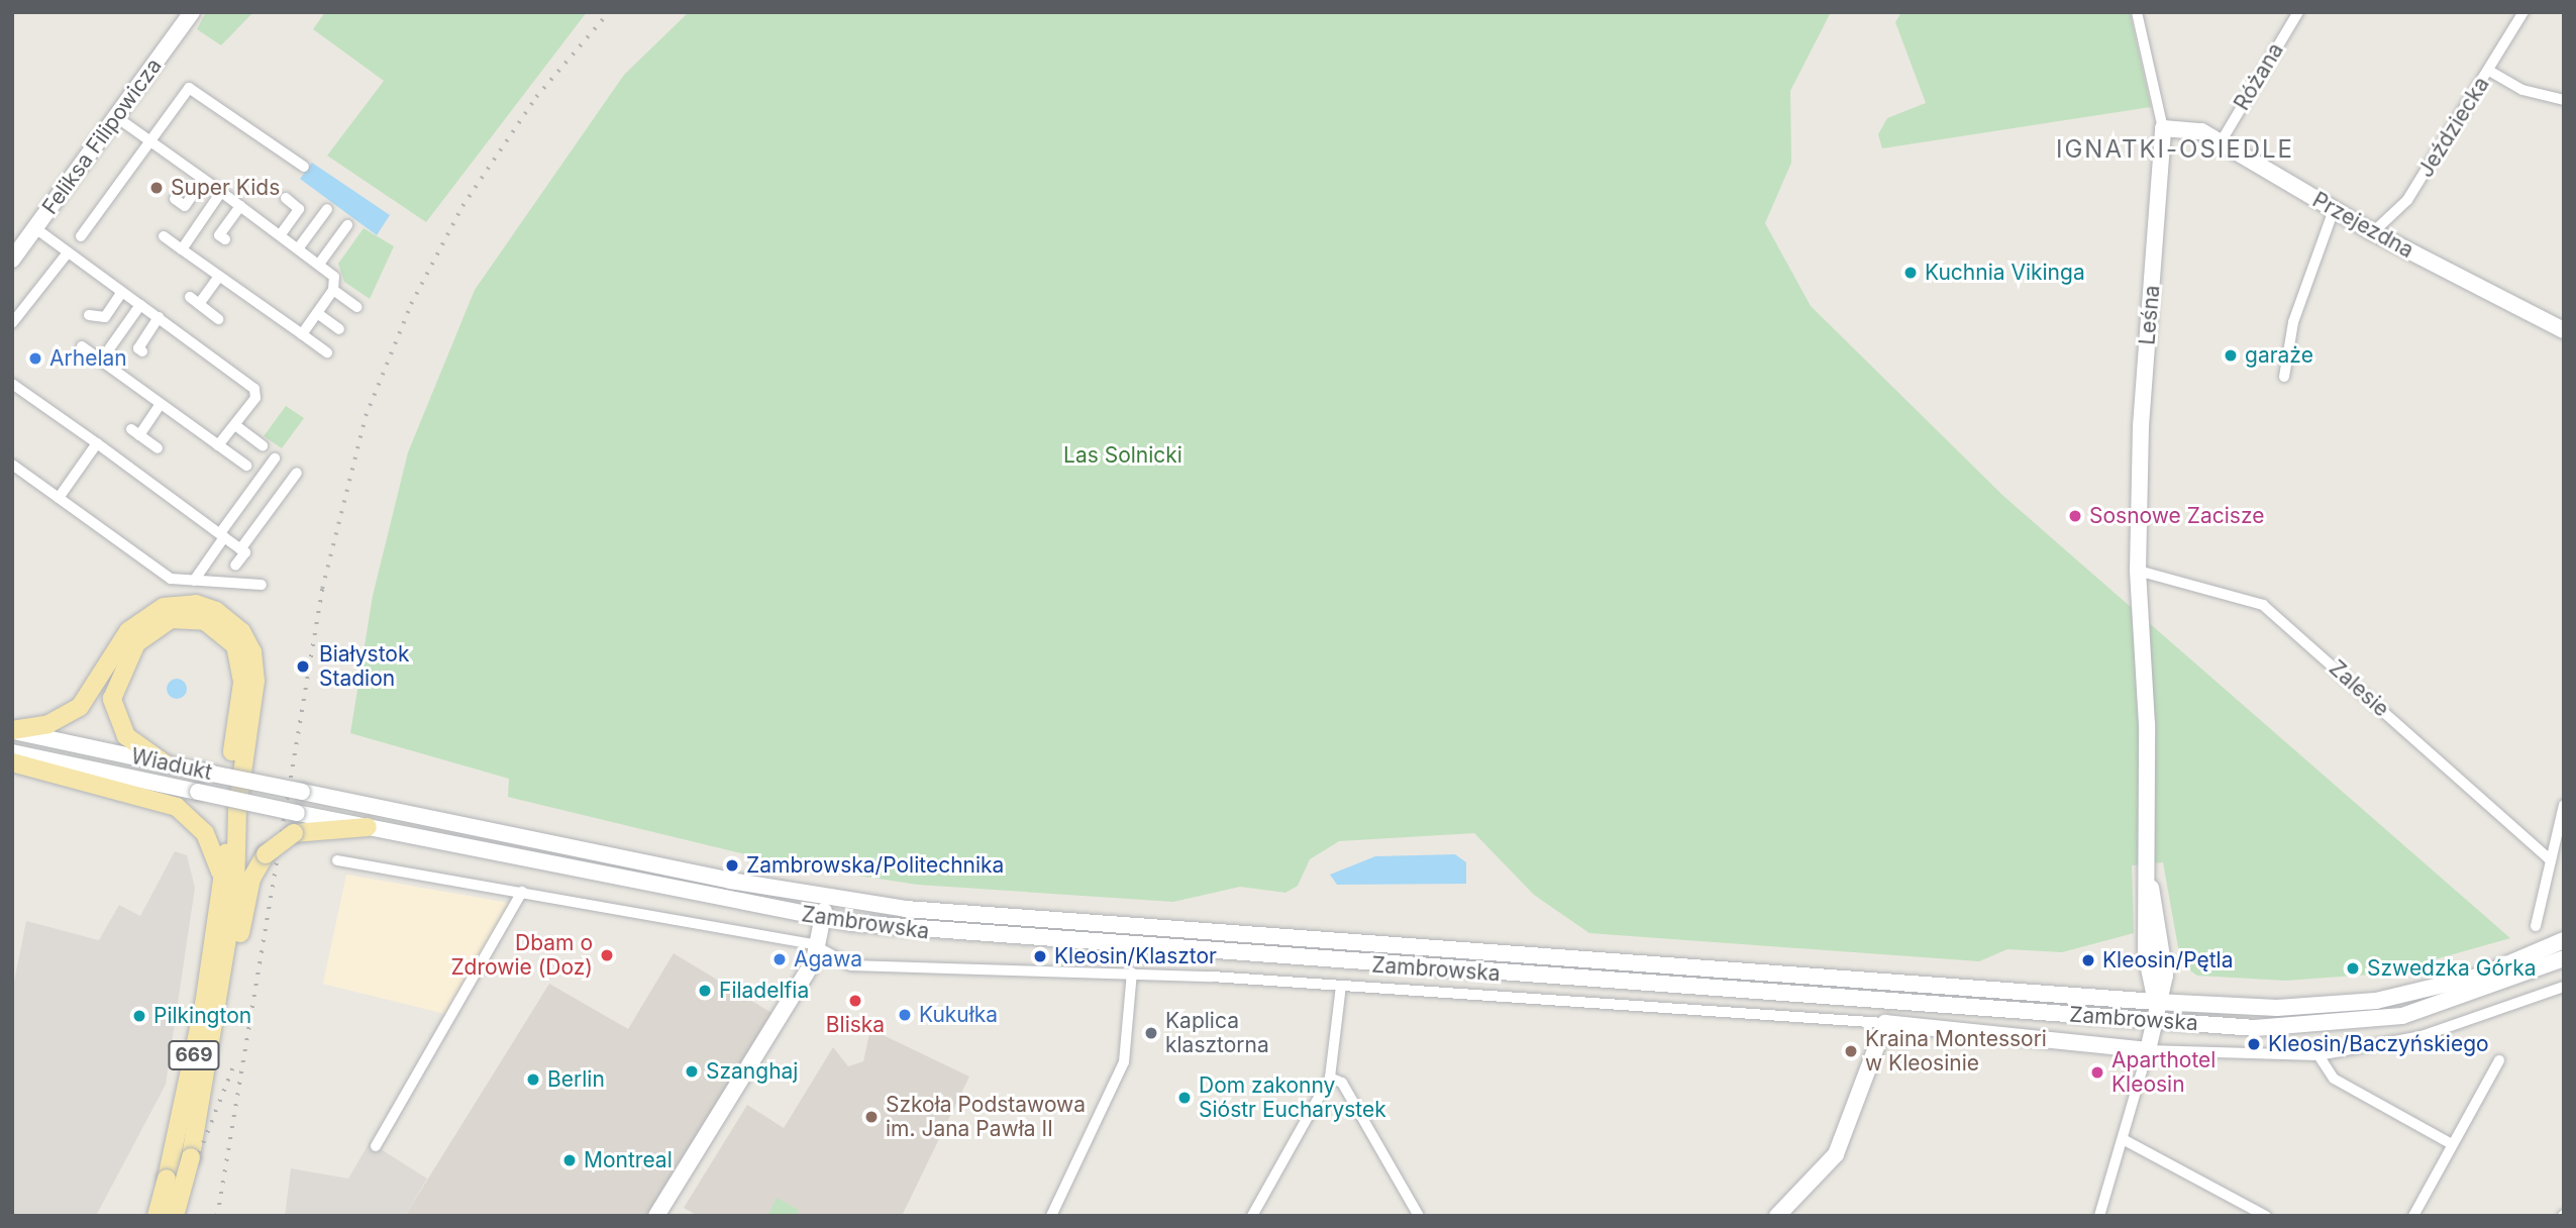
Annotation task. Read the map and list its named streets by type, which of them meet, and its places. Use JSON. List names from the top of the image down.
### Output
{
  "streets": {
    "main road": [
      "Feliksa Filipowicza",
      "Przejezdna",
      "Leśna",
      "Wiadukt",
      "Zambrowska",
      "669"
    ],
    "street": ["Różana", "Jeździecka", "Zalesie"]
  },
  "crossings": [
    ["Różana", "Przejezdna"],
    ["Jeździecka", "Przejezdna"],
    ["Przejezdna", "Leśna"],
    ["Leśna", "Zalesie"],
    ["Leśna", "Zambrowska"],
    ["Wiadukt", "Zambrowska"]
  ],
  "districts": ["IGNATKI-OSIEDLE"],
  "parks": ["Las Solnicki"],
  "places": [
    "Super Kids",
    "Kuchnia Vikinga",
    "garaże",
    "Arhelan",
    "Sosnowe Zacisze",
    "Białystok Stadion",
    "Zambrowska/Politechnika",
    "Dbam o Zdrowie (Doz)",
    "Kleosin/Klasztor",
    "Agawa",
    "Kleosin/Pętla",
    "Szwedzka Górka",
    "Filadelfia",
    "Bliska",
    "Kukułka",
    "Pilkington",
    "Kaplica klasztorna",
    "Kleosin/Baczyńskiego",
    "Kraina Montessori w Kleosinie",
    "Szanghaj",
    "Aparthotel Kleosin",
    "Berlin",
    "Dom zakonny Sióstr Eucharystek",
    "Szkoła Podstawowa im. Jana Pawła II",
    "Montreal"
  ]
}
